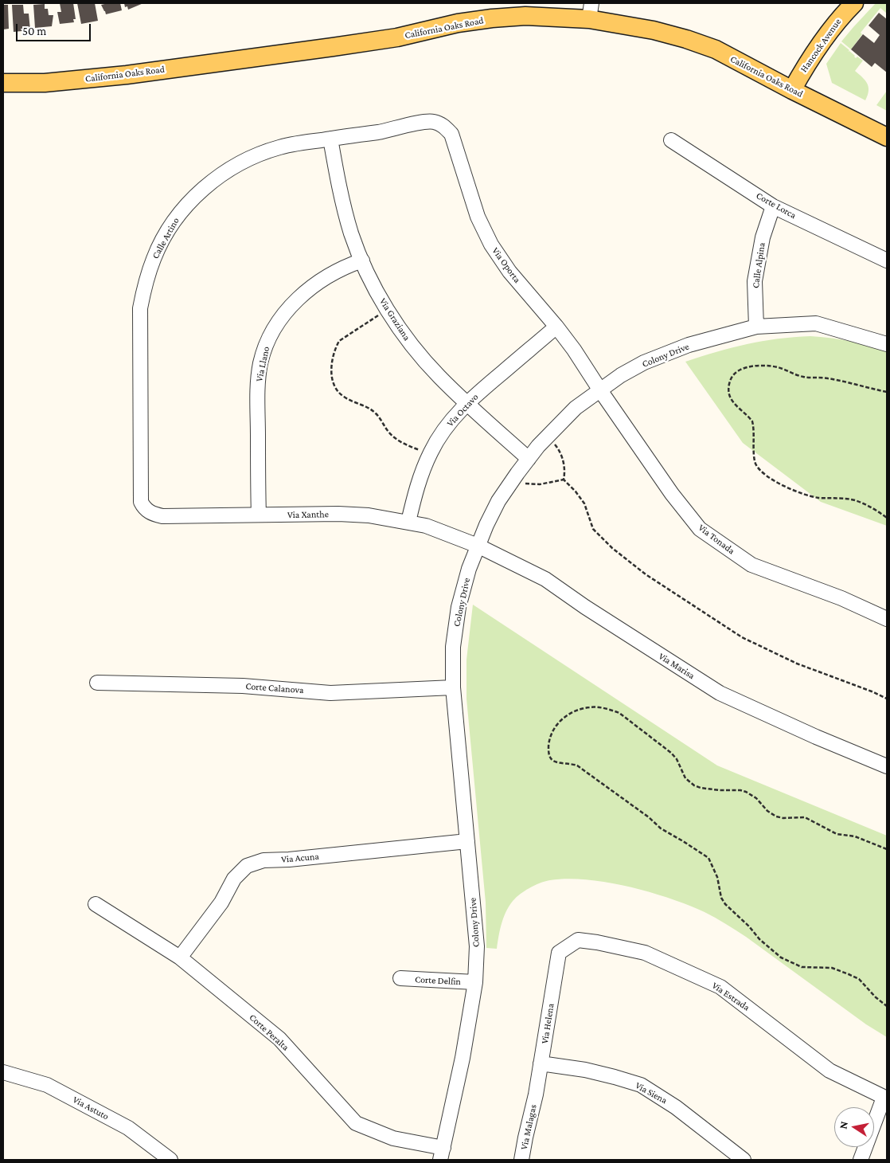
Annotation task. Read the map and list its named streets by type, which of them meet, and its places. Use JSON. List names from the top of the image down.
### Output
{
  "streets": {
    "main road": ["California Oaks Road", "Hancock Avenue"],
    "street": [
      "Corte Lorca",
      "Calle Artino",
      "Via Oporta",
      "Calle Alpina",
      "Via Graziana",
      "Colony Drive",
      "Via Llano",
      "Via Octavo",
      "Via Xanthe",
      "Via Tonada",
      "Via Marisa",
      "Corte Calanova",
      "Via Acuna",
      "Corte Delfin",
      "Via Estrada",
      "Via Helena",
      "Corte Peralta",
      "Via Siena",
      "Via Astuto",
      "Via Malagas"
    ]
  },
  "crossings": [
    ["California Oaks Road", "Hancock Avenue"],
    ["Corte Lorca", "Calle Alpina"],
    ["Calle Artino", "Via Oporta"],
    ["Calle Artino", "Via Graziana"],
    ["Calle Artino", "Via Xanthe"],
    ["Via Oporta", "Colony Drive"],
    ["Via Oporta", "Via Octavo"],
    ["Via Oporta", "Via Tonada"],
    ["Calle Alpina", "Colony Drive"],
    ["Via Graziana", "Colony Drive"],
    ["Via Graziana", "Via Llano"],
    ["Via Graziana", "Via Octavo"],
    ["Colony Drive", "Via Xanthe"],
    ["Colony Drive", "Via Tonada"],
    ["Colony Drive", "Via Marisa"],
    ["Colony Drive", "Corte Calanova"],
    ["Colony Drive", "Via Acuna"],
    ["Colony Drive", "Corte Delfin"],
    ["Colony Drive", "Corte Peralta"],
    ["Via Llano", "Via Xanthe"],
    ["Via Octavo", "Via Xanthe"],
    ["Via Xanthe", "Via Marisa"],
    ["Via Acuna", "Corte Peralta"],
    ["Via Estrada", "Via Helena"],
    ["Via Helena", "Via Siena"],
    ["Via Helena", "Via Malagas"]
  ],
  "scale_bar": "50 m",
  "north": "left"
}
